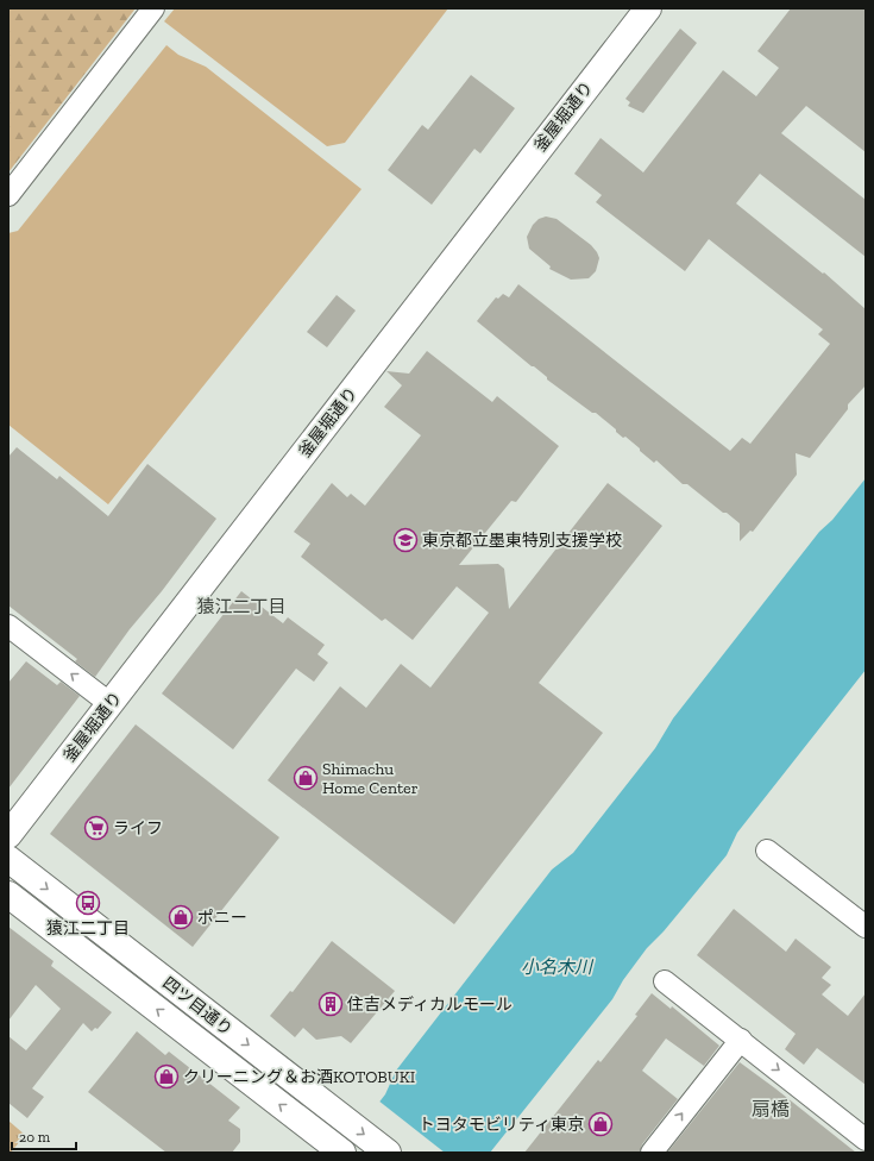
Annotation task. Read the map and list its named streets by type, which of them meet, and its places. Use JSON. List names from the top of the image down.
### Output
{
  "streets": {
    "street": ["釜屋堀通り", "四ツ目通り"]
  },
  "districts": ["猿江二丁目", "扇橋"],
  "water": ["小名木川"],
  "places": {
    "school or university": ["東京都立墨東特別支援学校"],
    "shop": [
      "Shimachu Home Center",
      "ポニー",
      "クリーニング＆お酒KOTOBUKI",
      "トヨタモビリティ東京"
    ],
    "supermarket": ["ライフ"],
    "bus stop": ["猿江二丁目"],
    "building": ["住吉メディカルモール"]
  },
  "scale_bar": "20 m"
}
